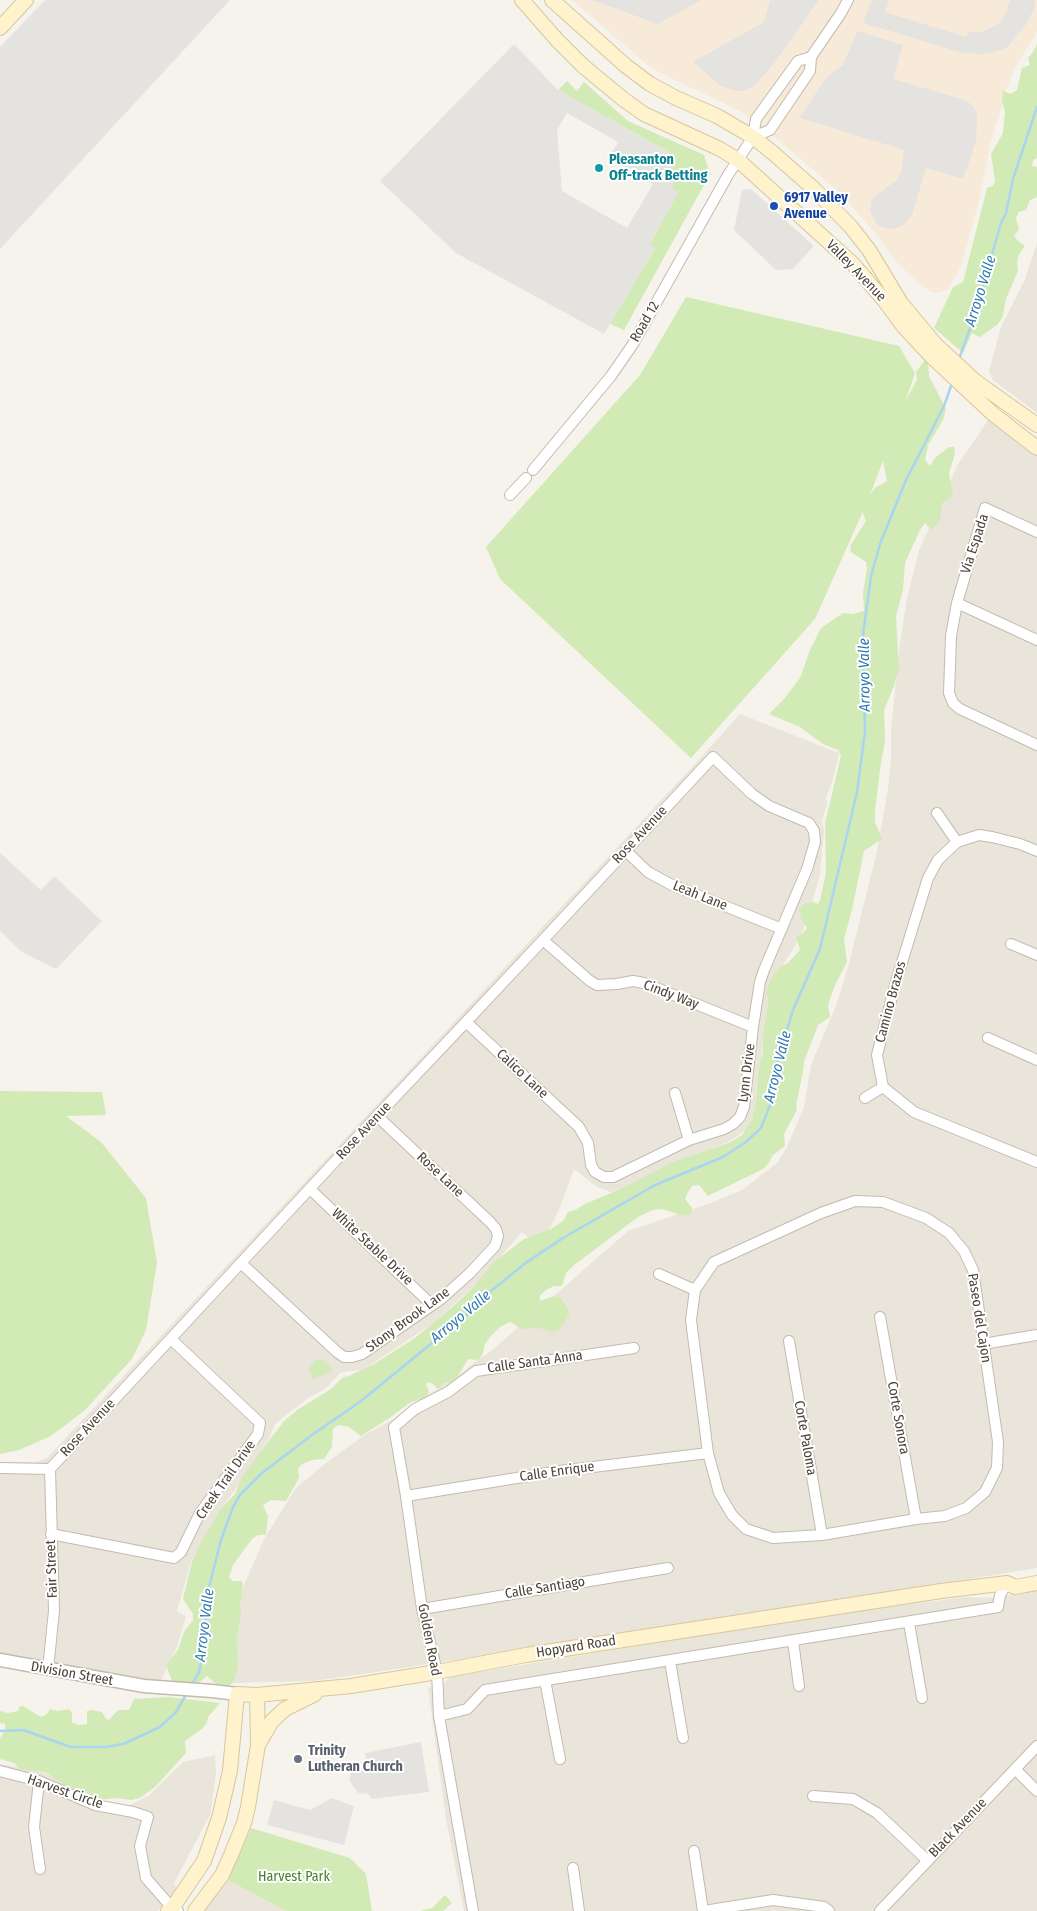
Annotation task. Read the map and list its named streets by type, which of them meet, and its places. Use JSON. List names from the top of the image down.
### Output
{
  "streets": {
    "main road": ["Valley Avenue", "Hopyard Road"],
    "street": [
      "Road 12",
      "Via Espada",
      "Rose Avenue",
      "Leah Lane",
      "Cindy Way",
      "Camino Brazos",
      "Lynn Drive",
      "Calico Lane",
      "Rose Lane",
      "White Stable Drive",
      "Paseo del Cajon",
      "Stony Brook Lane",
      "Calle Santa Anna",
      "Corte Sonora",
      "Corte Paloma",
      "Calle Enrique",
      "Creek Trail Drive",
      "Fair Street",
      "Calle Santiago",
      "Golden Road",
      "Division Street",
      "Harvest Circle",
      "Black Avenue"
    ]
  },
  "crossings": [
    ["Valley Avenue", "Road 12"],
    ["Rose Avenue", "Leah Lane"],
    ["Rose Avenue", "Cindy Way"],
    ["Rose Avenue", "Lynn Drive"],
    ["Rose Avenue", "Calico Lane"],
    ["Rose Avenue", "Rose Lane"],
    ["Rose Avenue", "White Stable Drive"],
    ["Rose Avenue", "Stony Brook Lane"],
    ["Rose Avenue", "Creek Trail Drive"],
    ["Rose Avenue", "Fair Street"],
    ["Leah Lane", "Lynn Drive"],
    ["Cindy Way", "Lynn Drive"],
    ["Lynn Drive", "Calico Lane"],
    ["Rose Lane", "Stony Brook Lane"],
    ["White Stable Drive", "Stony Brook Lane"],
    ["Paseo del Cajon", "Corte Sonora"],
    ["Paseo del Cajon", "Corte Paloma"],
    ["Paseo del Cajon", "Calle Enrique"],
    ["Calle Santa Anna", "Golden Road"],
    ["Calle Enrique", "Golden Road"],
    ["Creek Trail Drive", "Fair Street"],
    ["Fair Street", "Division Street"],
    ["Calle Santiago", "Golden Road"],
    ["Golden Road", "Hopyard Road"],
    ["Hopyard Road", "Division Street"]
  ],
  "water": ["Arroyo Valle"],
  "parks": ["Harvest Park"],
  "places": ["Pleasanton Off-track Betting", "6917 Valley Avenue", "Trinity Lutheran Church"]
}
